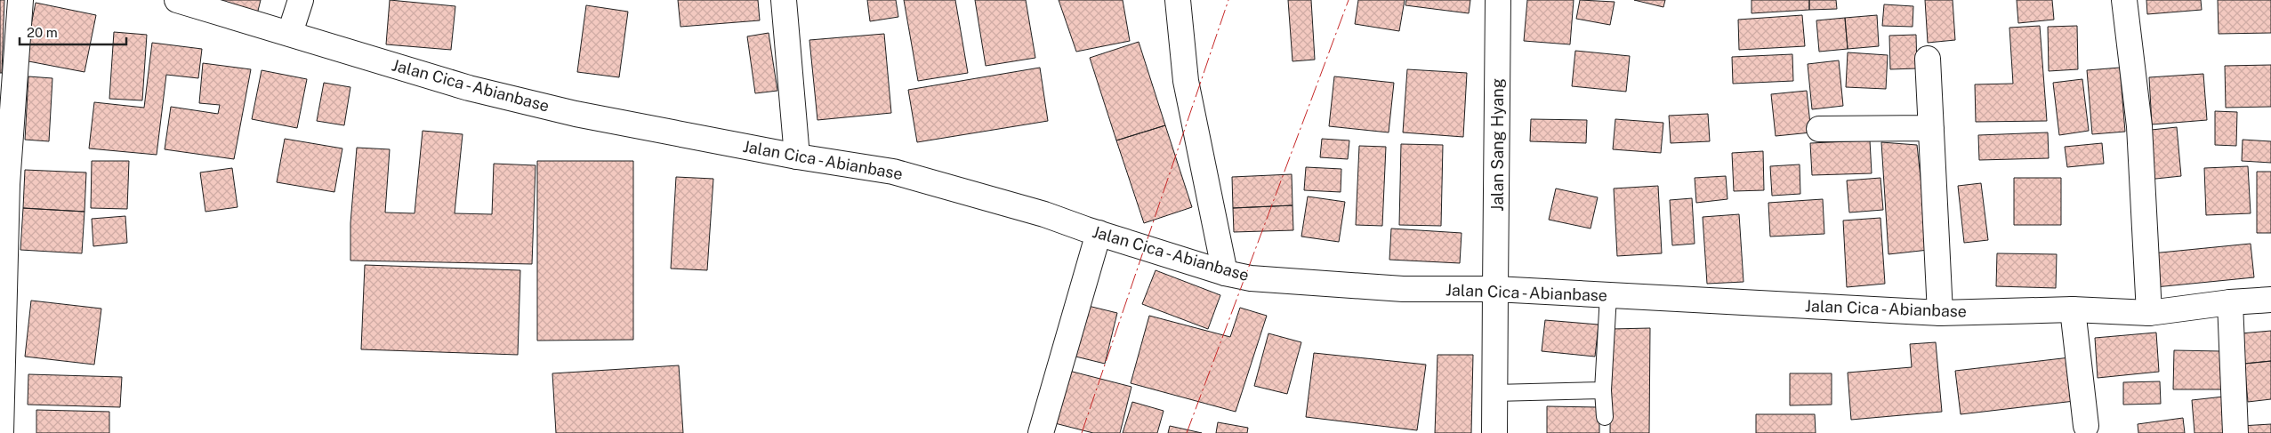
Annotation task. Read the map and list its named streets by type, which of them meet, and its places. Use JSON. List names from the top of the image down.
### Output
{
  "streets": {
    "street": ["Jalan Cica - Abianbase", "Jalan Sang Hyang"]
  },
  "crossings": [
    ["Jalan Cica - Abianbase", "Jalan Sang Hyang"]
  ],
  "scale_bar": "20 m"
}
